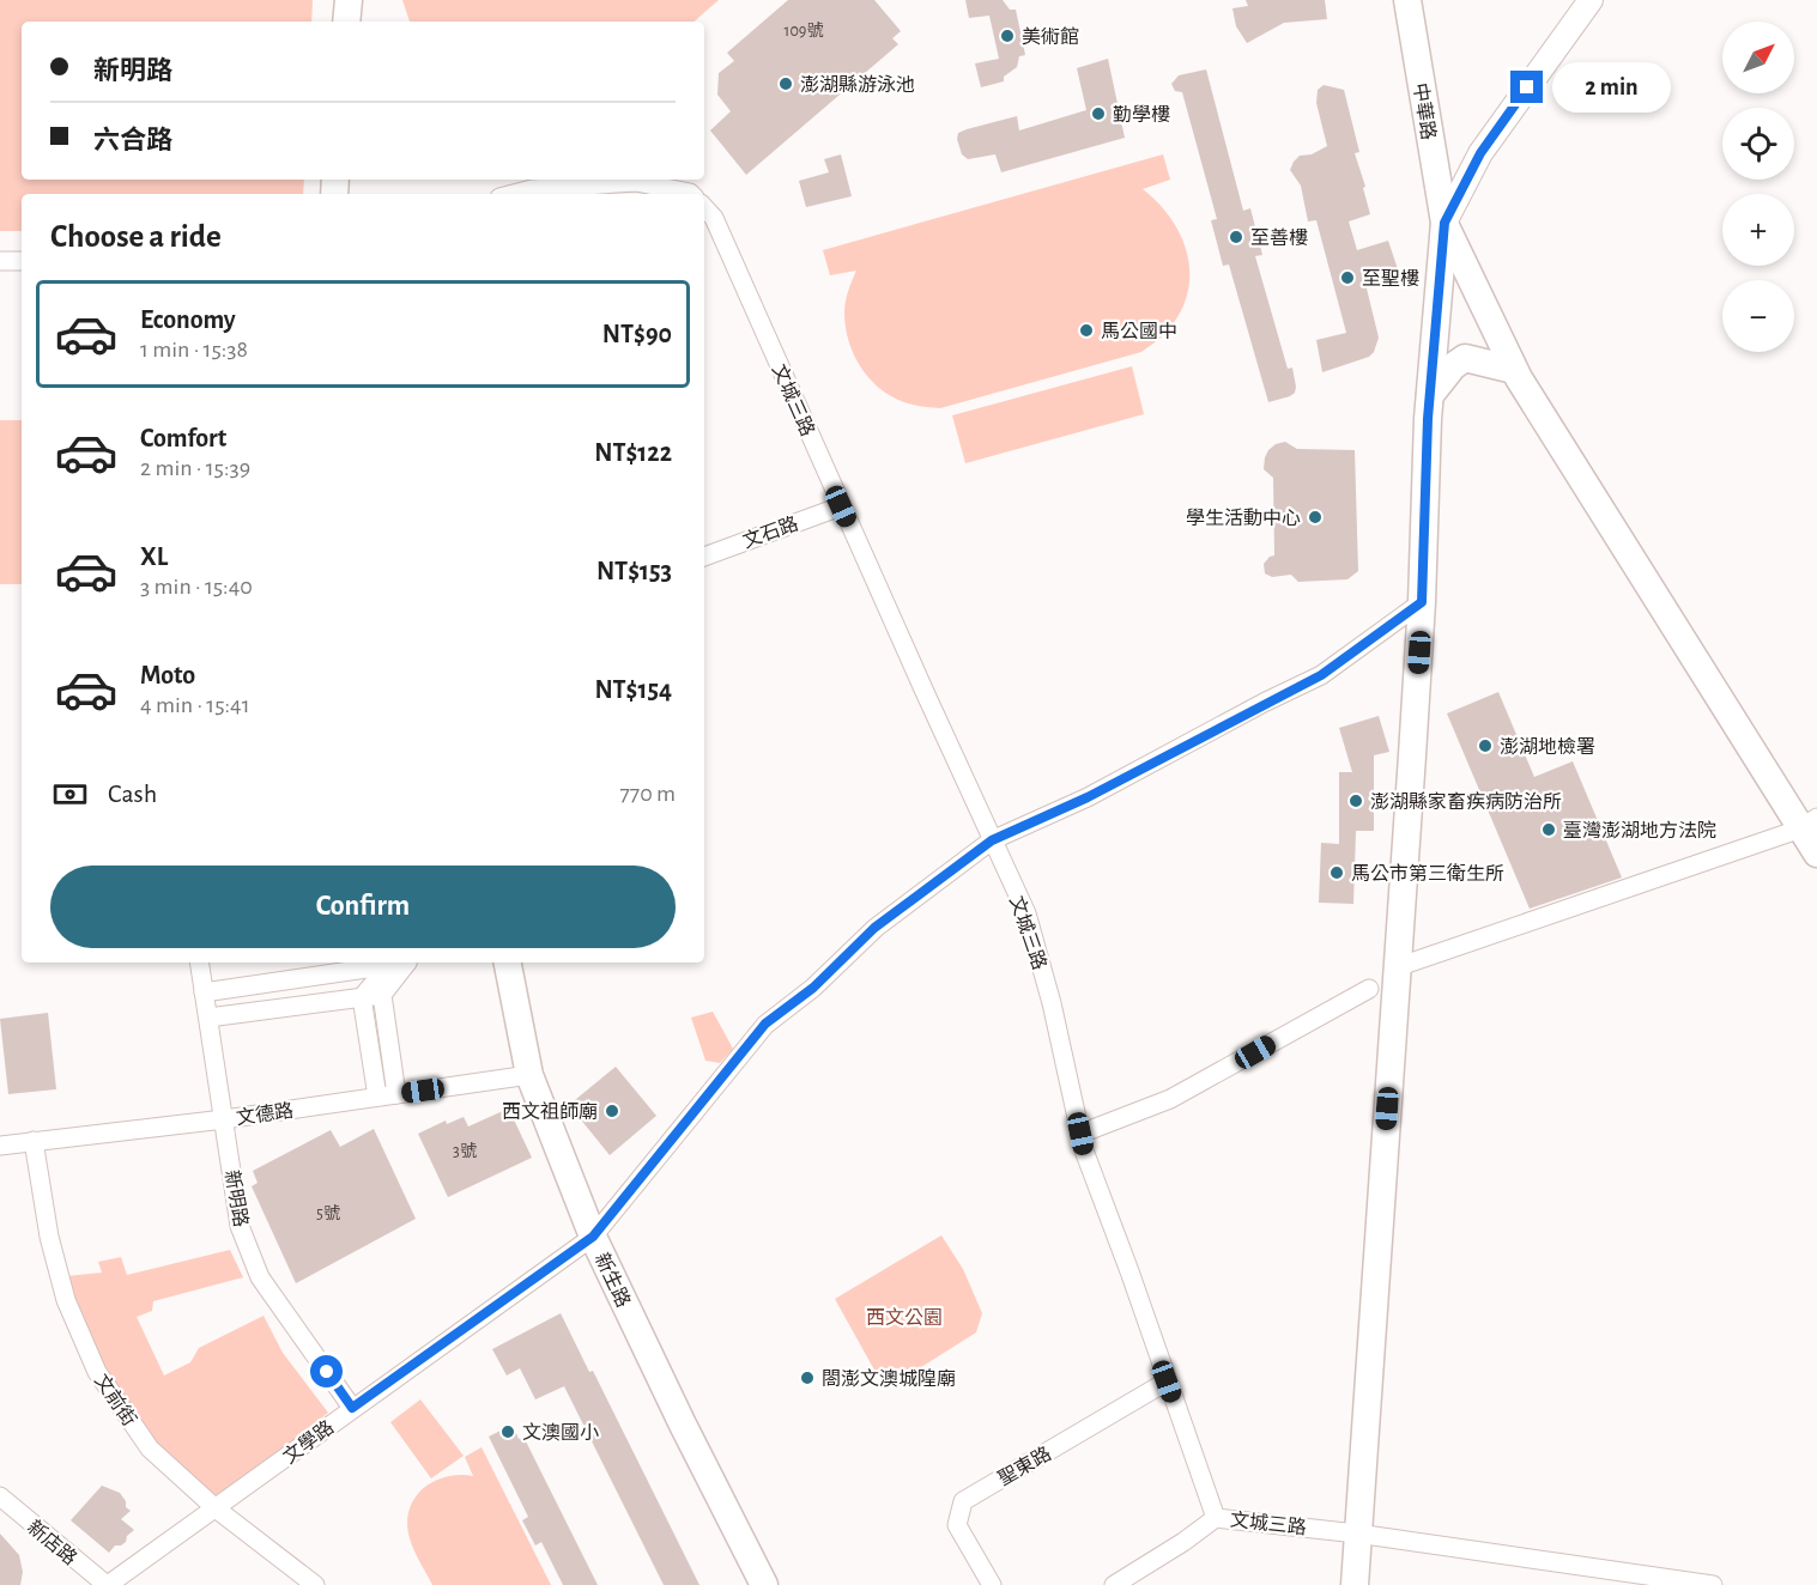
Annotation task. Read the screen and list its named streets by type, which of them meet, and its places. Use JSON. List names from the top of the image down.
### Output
{
  "streets": {
    "main road": ["中華路", "新生路"],
    "street": [
      "文城三路",
      "文石路",
      "文德路",
      "新明路",
      "文前街",
      "文學路",
      "聖東路",
      "新店路"
    ]
  },
  "crossings": [
    ["文城三路", "文石路"],
    ["文城三路", "文學路"],
    ["文城三路", "聖東路"],
    ["文德路", "新明路"],
    ["文德路", "新生路"],
    ["文德路", "文前街"],
    ["新明路", "文學路"],
    ["新生路", "文學路"],
    ["文前街", "文學路"],
    ["文學路", "新店路"]
  ],
  "parks": ["西文公園"],
  "places": [
    "美術館",
    "澎湖縣游泳池",
    "勤學樓",
    "至善樓",
    "至聖樓",
    "馬公國中",
    "學生活動中心",
    "澎湖地檢署",
    "澎湖縣家畜疾病防治所",
    "臺灣澎湖地方法院",
    "馬公市第三衛生所",
    "西文祖師廟",
    "閤澎文澳城隍廟",
    "文澳國小"
  ],
  "house_numbers": ["109號", "3號", "5號"],
  "north": "top right",
  "page": {
    "map_buttons": ["+", "−"],
    "banner": ["新明路", "六合路"],
    "bubble": "2 min",
    "heading": "Choose a ride",
    "list": [
      {
        "name": "Economy",
        "note": "1 min · 15:38",
        "value": "NT$90"
      },
      {
        "name": "Comfort",
        "note": "2 min · 15:39",
        "value": "NT$122"
      },
      {
        "name": "XL",
        "note": "3 min · 15:40",
        "value": "NT$153"
      },
      {
        "name": "Moto",
        "note": "4 min · 15:41",
        "value": "NT$154"
      }
    ],
    "pay": ["Cash", "770 m"],
    "buttons": "Confirm"
  }
}
